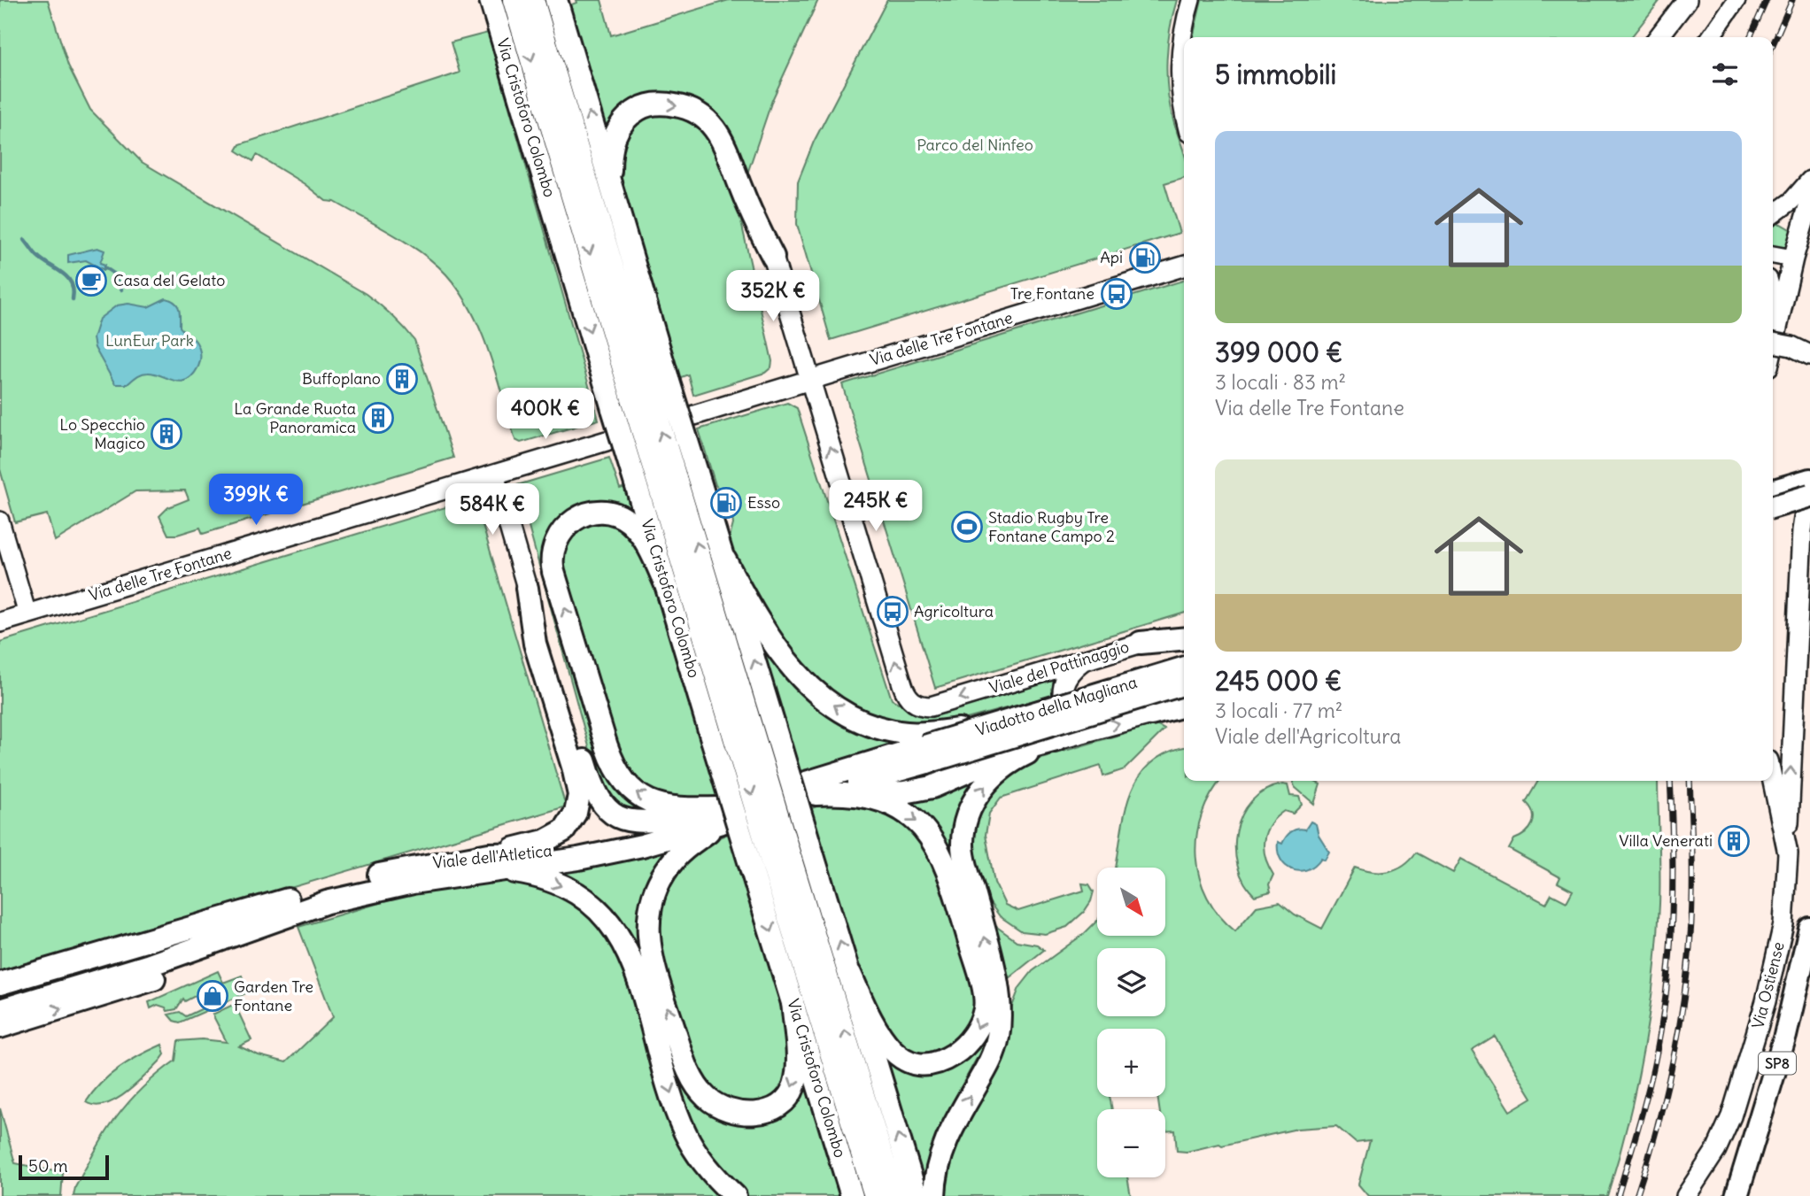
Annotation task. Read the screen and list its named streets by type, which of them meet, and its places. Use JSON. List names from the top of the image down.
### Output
{
  "streets": {
    "main road": [
      "Via Cristoforo Colombo",
      "Via delle Tre Fontane",
      "Viale del Pattinaggio",
      "Viadotto della Magliana",
      "Viale dell'Atletica",
      "Via Ostiense",
      "SP8"
    ]
  },
  "crossings": [
    ["Via delle Tre Fontane", "Viale del Pattinaggio"]
  ],
  "parks": ["Parco del Ninfeo", "LunEur Park"],
  "places": {
    "fuel station": ["Api", "Esso"],
    "cafe": ["Casa del Gelato"],
    "bus stop": ["Tre Fontane", "Agricoltura"],
    "building": [
      "Buffoplano",
      "La Grande Ruota Panoramica",
      "Lo Specchio Magico",
      "Villa Venerati"
    ],
    "sports": ["Stadio Rugby Tre Fontane Campo 2"],
    "shop": ["Garden Tre Fontane"]
  },
  "scale_bar": "50 m",
  "north": "bottom right",
  "page": {
    "heading": "5 immobili",
    "list": [
      {
        "name": "399 000 €",
        "note": "3 locali · 83 m² · Via delle Tre Fontane"
      },
      {
        "name": "245 000 €",
        "note": "3 locali · 77 m² · Viale dell'Agricoltura"
      }
    ],
    "price": [
      "352K €",
      "400K €",
      "399K €",
      "245K €",
      "584K €"
    ],
    "map_buttons": ["+", "−"],
    "scale": "50 m"
  }
}
